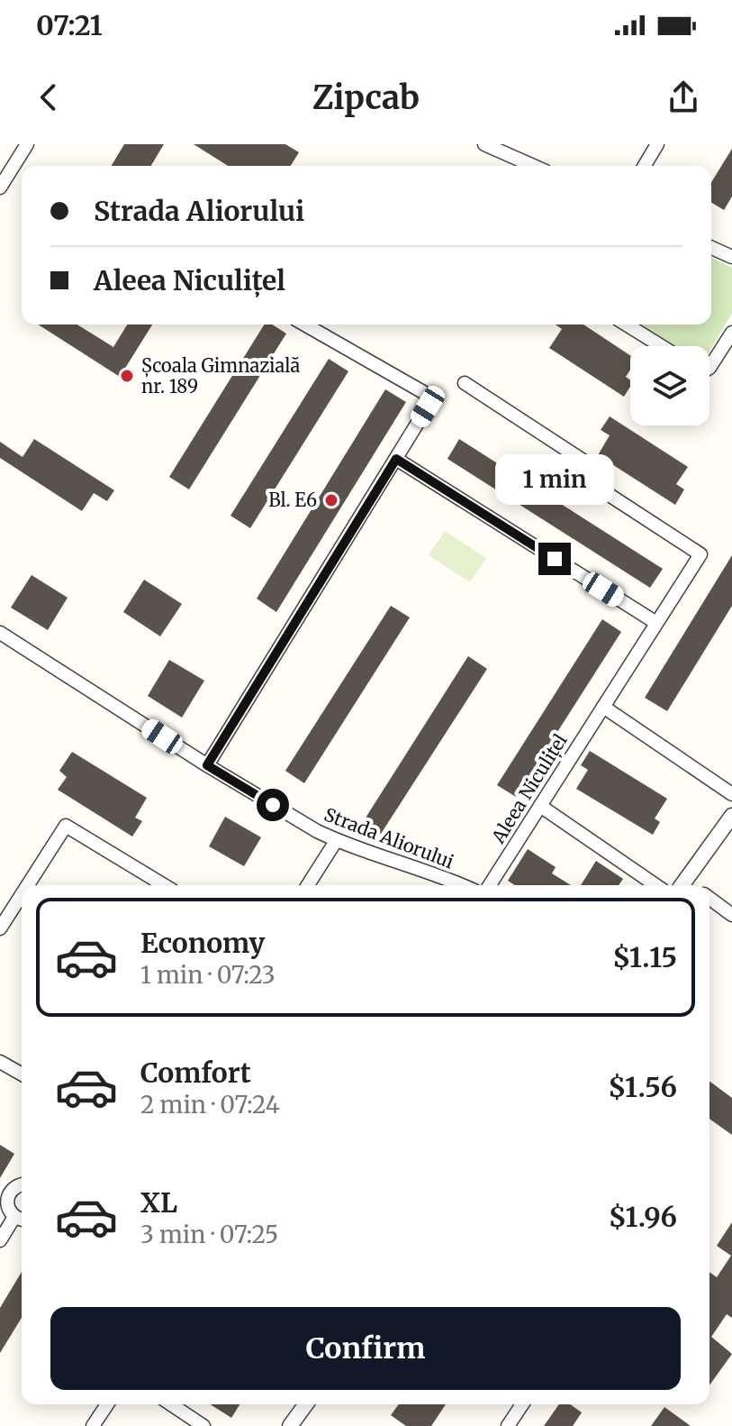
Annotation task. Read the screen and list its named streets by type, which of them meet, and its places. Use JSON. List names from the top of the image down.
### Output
{
  "streets": {
    "street": ["Aleea Niculițel", "Strada Aliorului"]
  },
  "places": ["Școala Gimnazială nr. 189", "Bl. E6"],
  "page": {
    "status": "07:21",
    "header": "Zipcab",
    "banner": ["Strada Aliorului", "Aleea Niculițel"],
    "bubble": "1 min",
    "list": [
      {
        "name": "Economy",
        "note": "1 min · 07:23",
        "value": "$1.15"
      },
      {
        "name": "Comfort",
        "note": "2 min · 07:24",
        "value": "$1.56"
      },
      {
        "name": "XL",
        "note": "3 min · 07:25",
        "value": "$1.96"
      }
    ],
    "buttons": "Confirm"
  }
}
